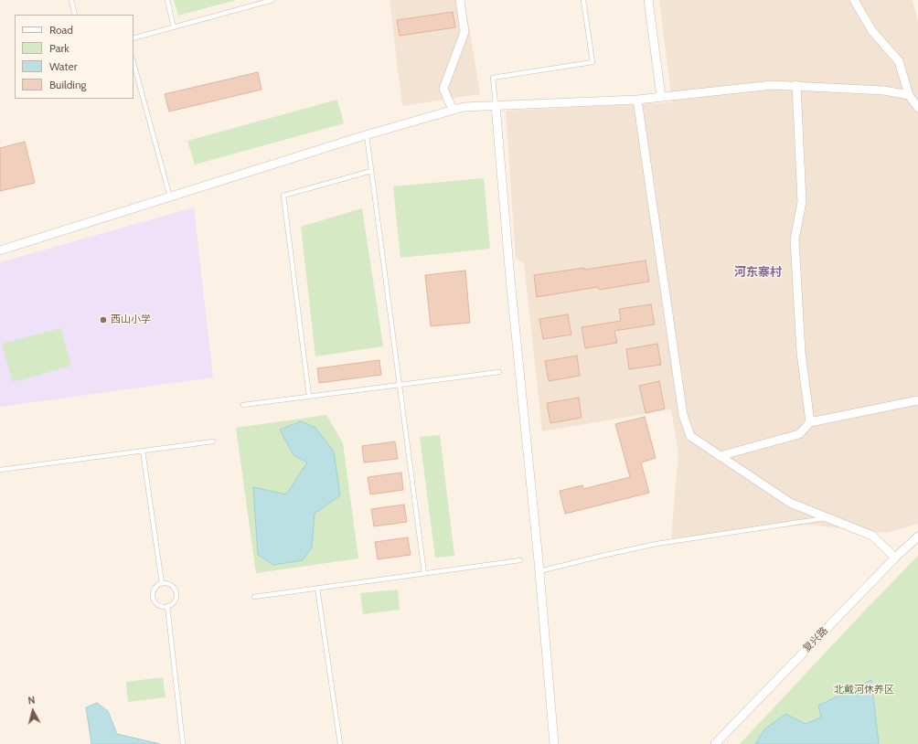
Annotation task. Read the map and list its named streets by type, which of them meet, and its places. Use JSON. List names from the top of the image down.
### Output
{
  "streets": {
    "street": ["复兴路"]
  },
  "districts": ["河东寨村"],
  "parks": ["北戴河休养区"],
  "places": ["西山小学"],
  "legend": [
    "Road",
    "Park",
    "Water",
    "Building"
  ],
  "north": "top"
}
